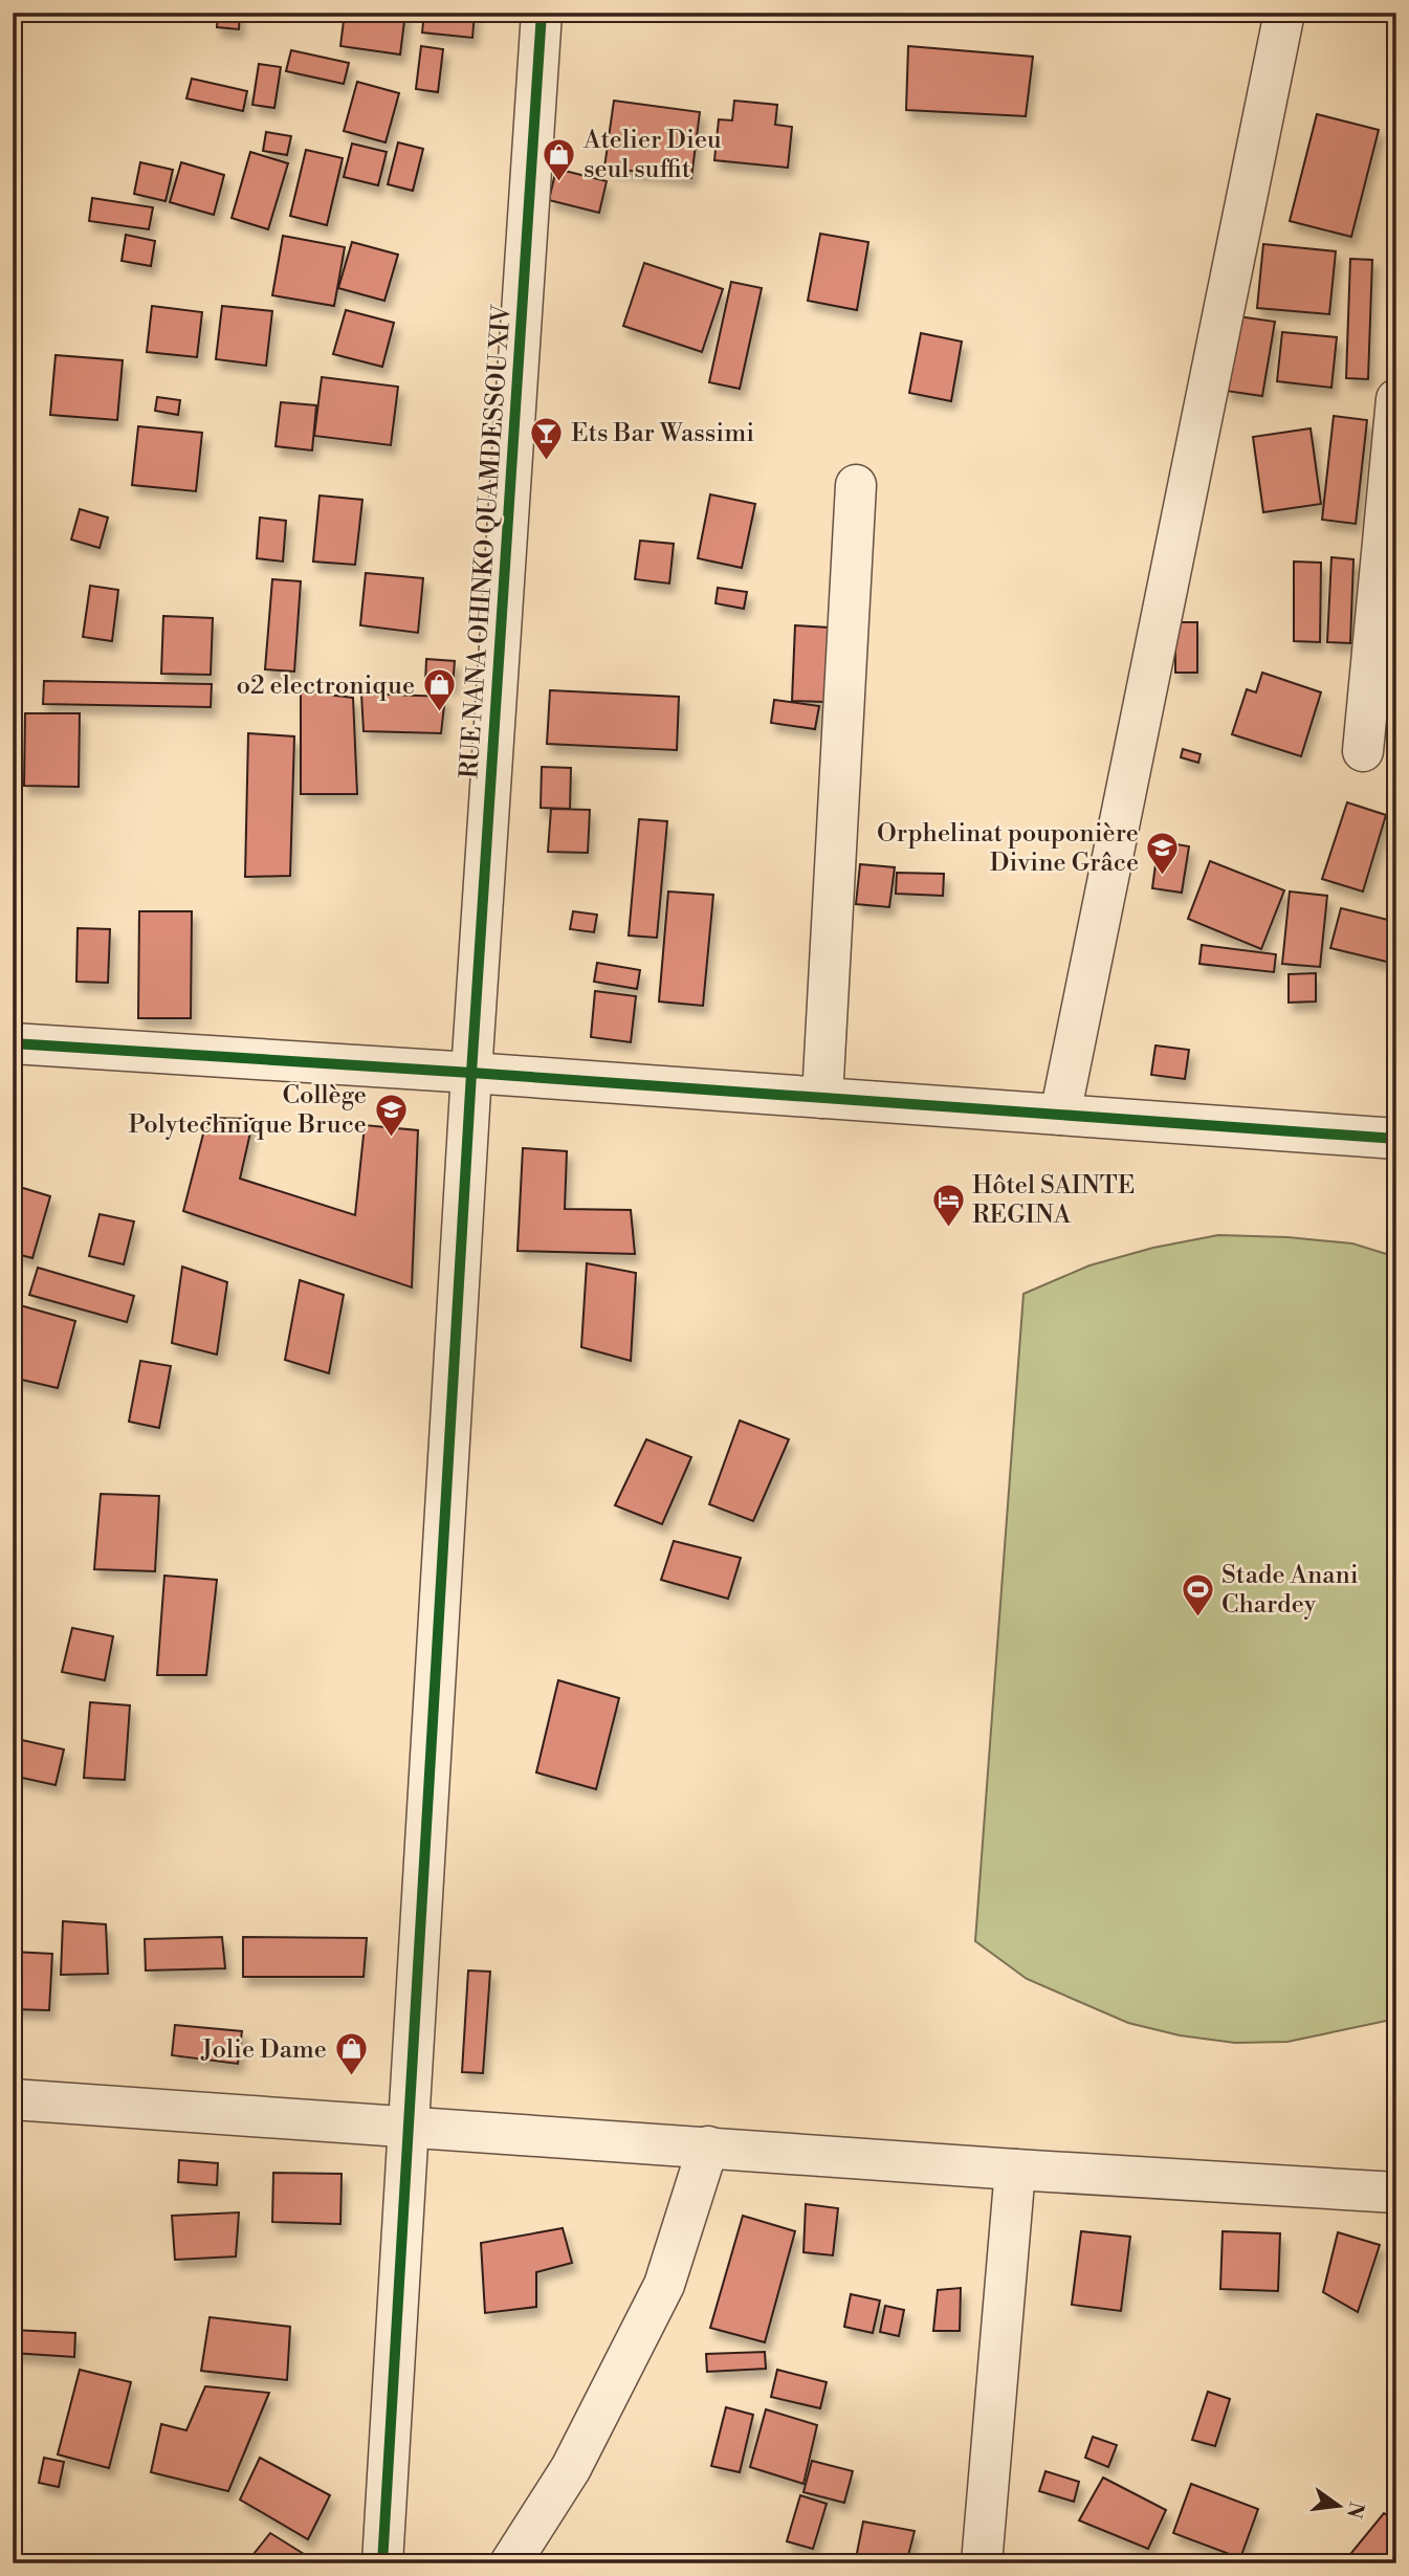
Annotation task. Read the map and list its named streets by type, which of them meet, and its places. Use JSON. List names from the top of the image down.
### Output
{
  "streets": {
    "street": ["RUE NANA OHINKO QUAMDESSOU XIV"]
  },
  "places": {
    "shop": ["Atelier Dieu seul suffit", "o2 electronique", "Jolie Dame"],
    "bar": ["Ets Bar Wassimi"],
    "school or university": ["Orphelinat pouponière Divine Grâce", "Collège Polytechnique Bruce"],
    "hotel": ["Hôtel SAINTE REGINA"],
    "sports": ["Stade Anani Chardey"]
  },
  "north": "right"
}
